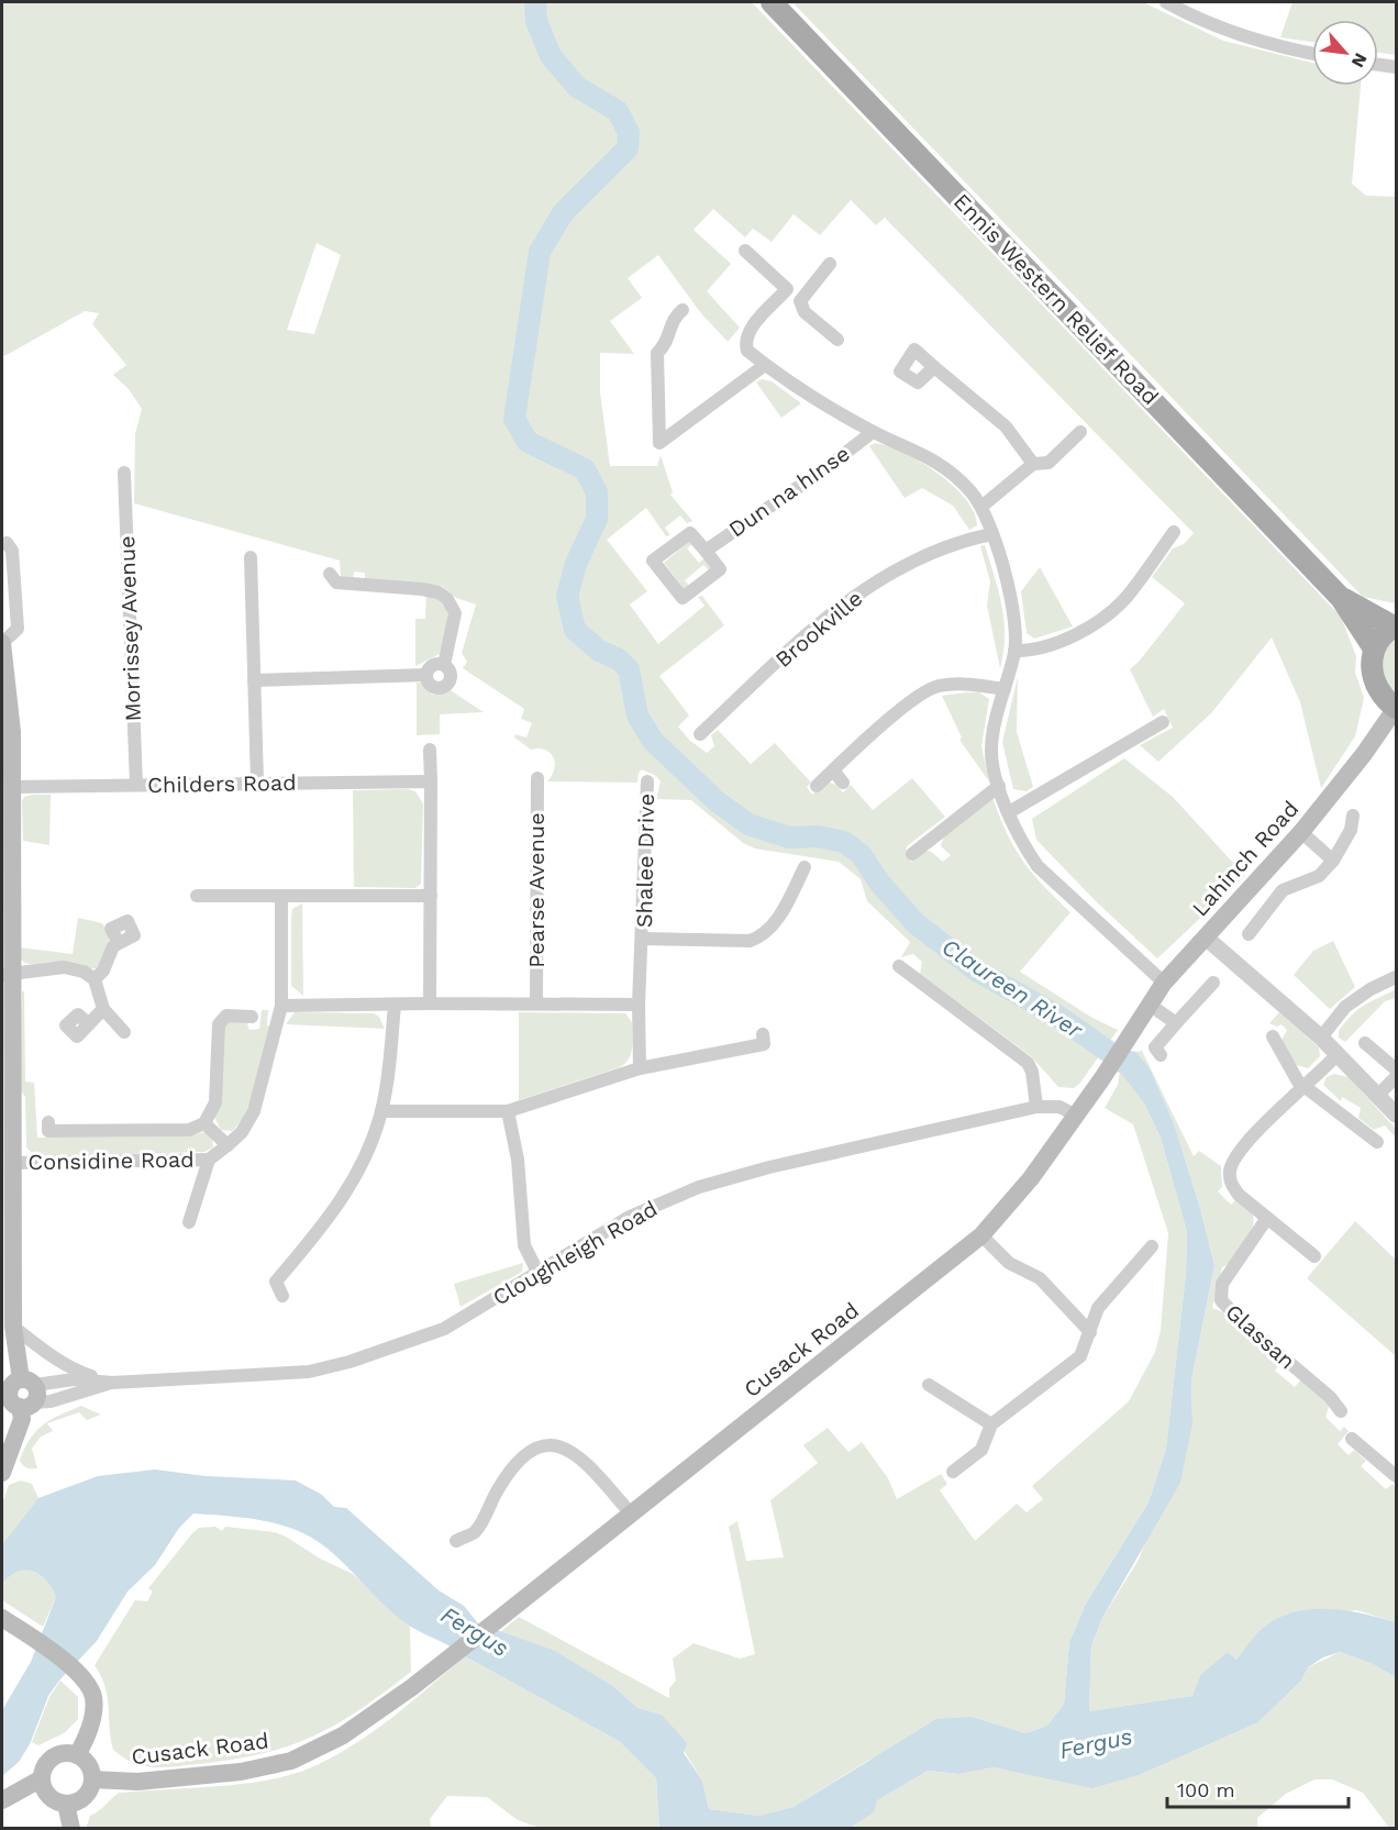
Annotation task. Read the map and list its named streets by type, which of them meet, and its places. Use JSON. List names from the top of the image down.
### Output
{
  "streets": {
    "main road": ["Ennis Western Relief Road", "Lahinch Road", "Cusack Road"],
    "street": [
      "Dun na hInse",
      "Morrissey Avenue",
      "Brookville",
      "Childers Road",
      "Shalee Drive",
      "Pearse Avenue",
      "Considine Road",
      "Cloughleigh Road",
      "Glassan"
    ]
  },
  "crossings": [
    ["Dun na hInse", "Brookville"],
    ["Morrissey Avenue", "Childers Road"],
    ["Lahinch Road", "Cusack Road"],
    ["Cloughleigh Road", "Cusack Road"]
  ],
  "water": ["Claureen River", "Fergus"],
  "scale_bar": "100 m",
  "north": "bottom right"
}
